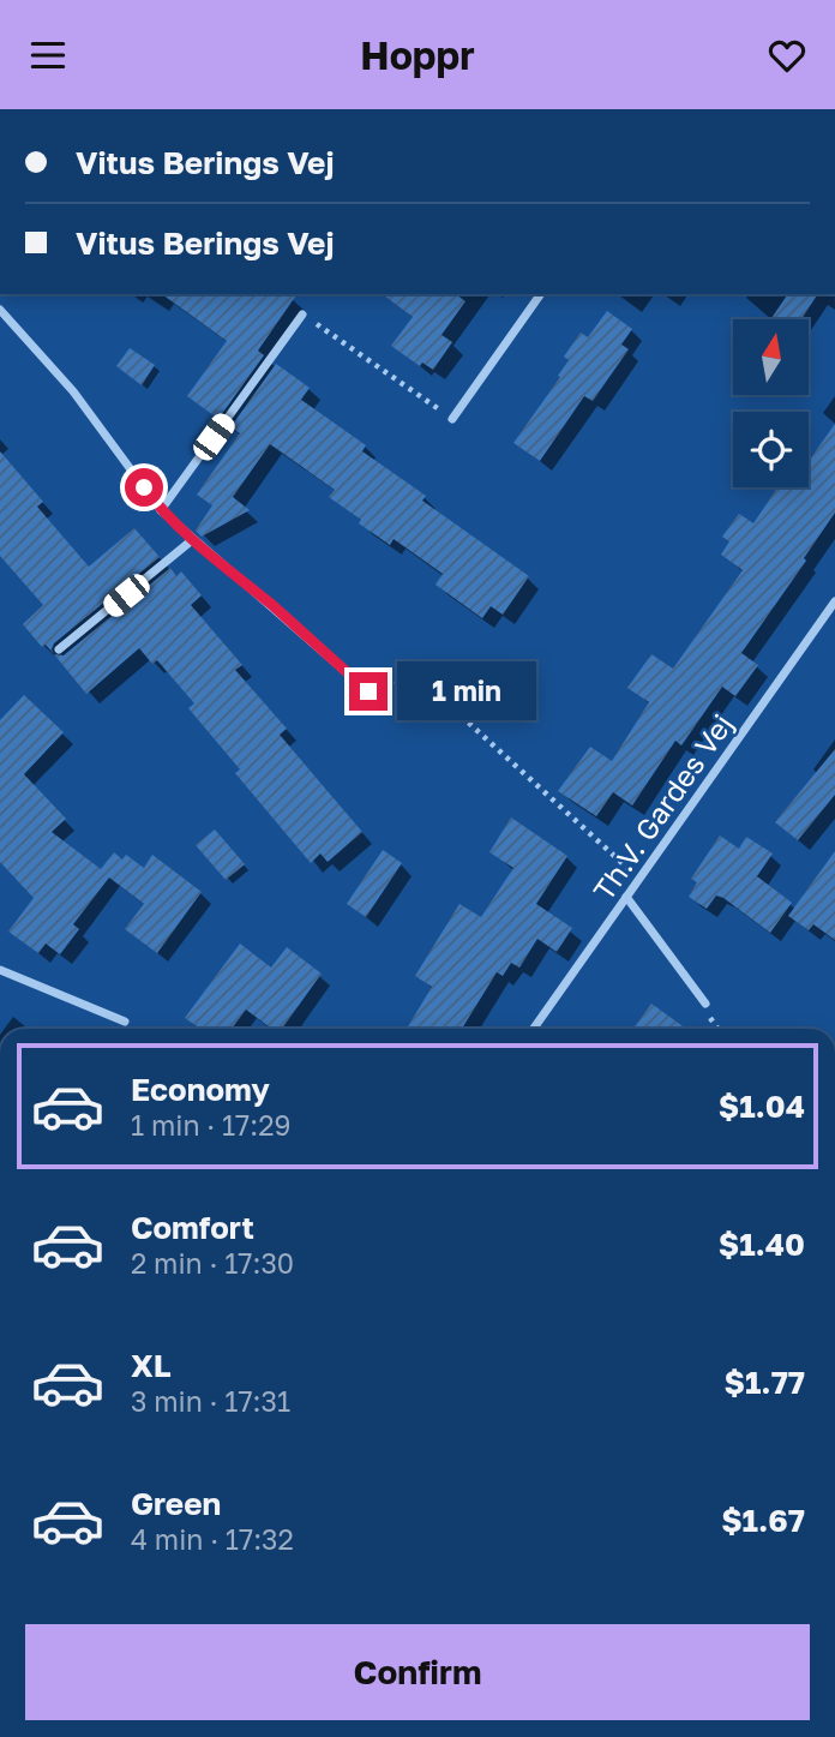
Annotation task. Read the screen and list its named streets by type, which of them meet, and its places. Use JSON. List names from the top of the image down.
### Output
{
  "streets": {
    "street": ["Th.V. Gardes Vej"]
  },
  "north": "top",
  "page": {
    "header": "Hoppr",
    "banner": ["Vitus Berings Vej", "Vitus Berings Vej"],
    "bubble": "1 min",
    "list": [
      {
        "name": "Economy",
        "note": "1 min · 17:29",
        "value": "$1.04"
      },
      {
        "name": "Comfort",
        "note": "2 min · 17:30",
        "value": "$1.40"
      },
      {
        "name": "XL",
        "note": "3 min · 17:31",
        "value": "$1.77"
      },
      {
        "name": "Green",
        "note": "4 min · 17:32",
        "value": "$1.67"
      }
    ],
    "buttons": "Confirm"
  }
}
